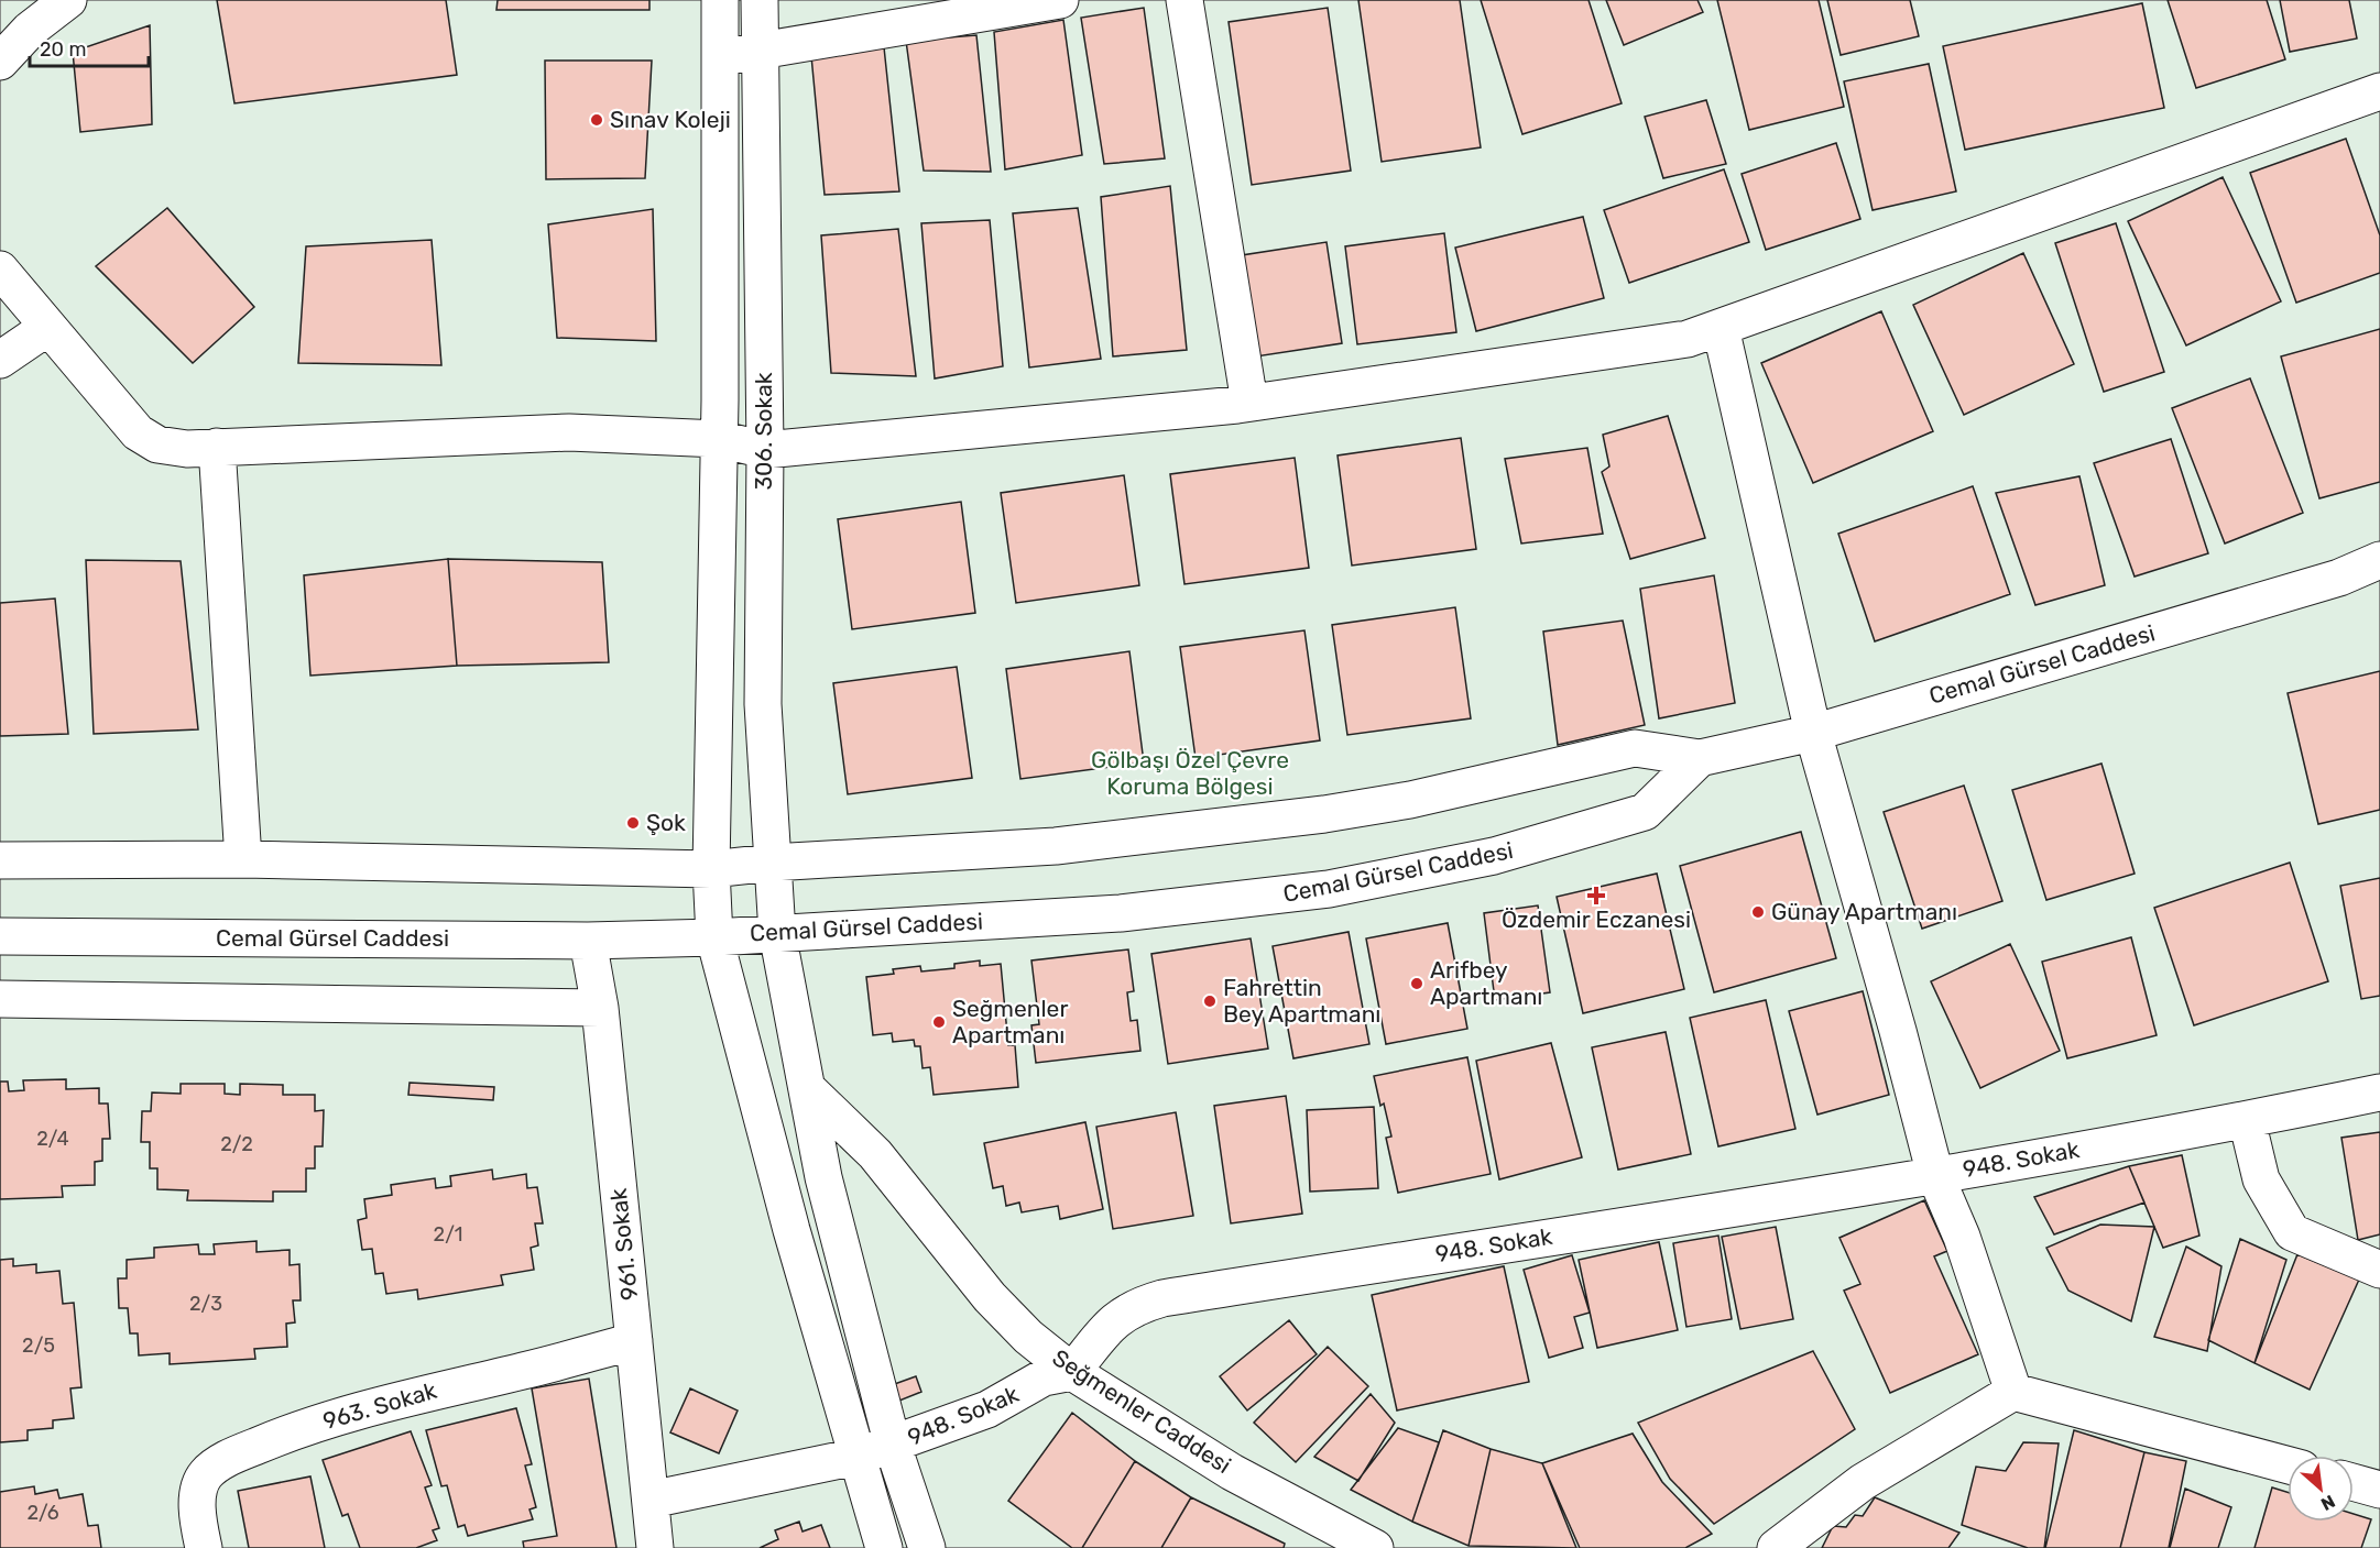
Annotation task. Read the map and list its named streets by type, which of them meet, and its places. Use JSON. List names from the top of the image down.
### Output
{
  "streets": {
    "street": [
      "306. Sokak",
      "Cemal Gürsel Caddesi",
      "948. Sokak",
      "961. Sokak",
      "963. Sokak",
      "Seğmenler Caddesi"
    ]
  },
  "crossings": [
    ["306. Sokak", "Cemal Gürsel Caddesi"],
    ["306. Sokak", "948. Sokak"],
    ["306. Sokak", "Seğmenler Caddesi"],
    ["Cemal Gürsel Caddesi", "961. Sokak"],
    ["948. Sokak", "961. Sokak"],
    ["948. Sokak", "Seğmenler Caddesi"],
    ["961. Sokak", "963. Sokak"]
  ],
  "parks": ["Gölbaşı Özel Çevre Koruma Bölgesi"],
  "places": {
    "other": [
      "Sınav Koleji",
      "Şok",
      "Günay Apartmanı",
      "Arifbey Apartmanı",
      "Fahrettin Bey Apartmanı",
      "Seğmenler Apartmanı"
    ],
    "health": ["Özdemir Eczanesi"]
  },
  "house_numbers": [
    "2/4",
    "2/2",
    "2/1",
    "2/3",
    "2/5",
    "2/6"
  ],
  "scale_bar": "20 m",
  "north": "bottom right"
}
